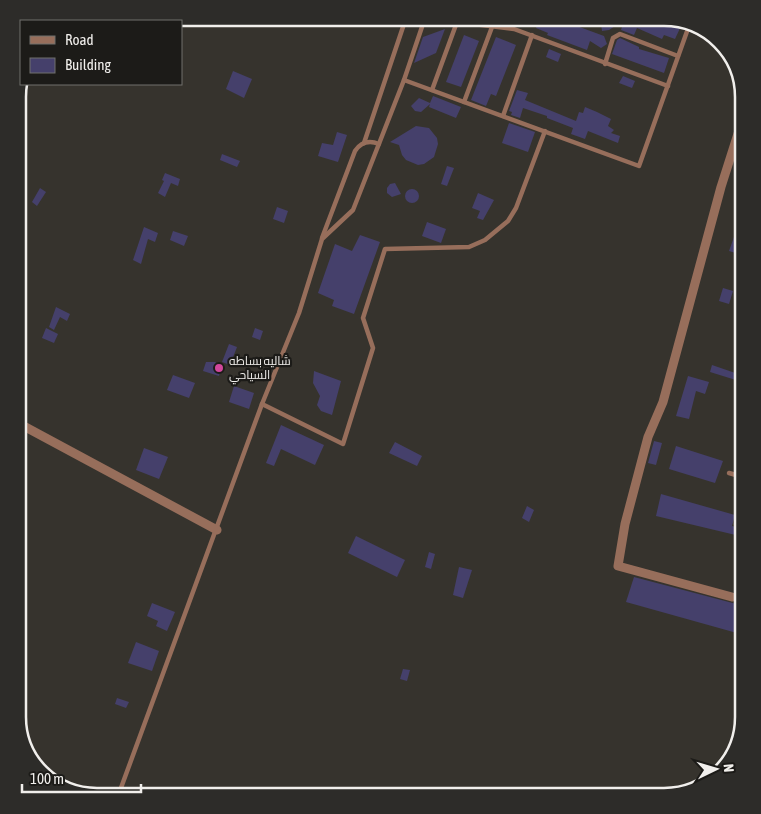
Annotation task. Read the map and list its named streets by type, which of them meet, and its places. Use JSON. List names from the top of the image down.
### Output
{
  "places": ["شاليه بساطه السياحي"],
  "legend": ["Road", "Building"],
  "scale_bar": "100 m",
  "north": "right"
}
